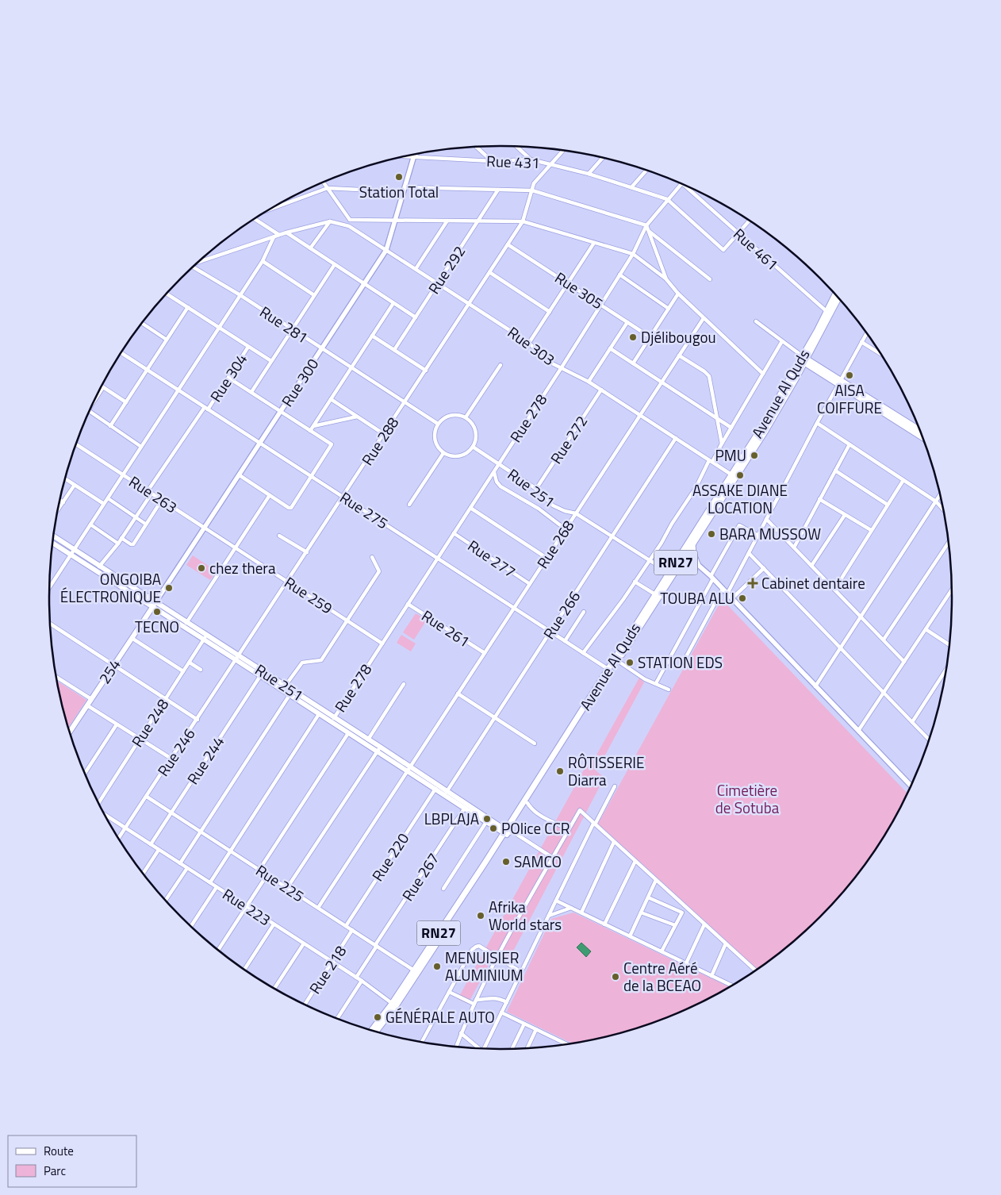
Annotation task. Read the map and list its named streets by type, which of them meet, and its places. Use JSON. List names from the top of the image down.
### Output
{
  "streets": {
    "main road": [
      "Avenue Al Quds",
      "Rue 251",
      "RN27",
      "254"
    ],
    "street": [
      "Rue 431",
      "Rue 461",
      "Rue 292",
      "Rue 305",
      "Rue 281",
      "Rue 303",
      "Rue 304",
      "Rue 300",
      "Rue 278",
      "Rue 272",
      "Rue 288",
      "Rue 263",
      "Rue 275",
      "Rue 268",
      "Rue 277",
      "Rue 259",
      "Rue 266",
      "Rue 261",
      "Rue 248",
      "Rue 246",
      "Rue 244",
      "Rue 220",
      "Rue 267",
      "Rue 225",
      "Rue 223",
      "Rue 218"
    ]
  },
  "crossings": [
    ["Rue 431", "Rue 300"],
    ["Rue 431", "Rue 278"],
    ["Rue 431", "Rue 288"],
    ["Rue 461", "Avenue Al Quds"],
    ["Rue 292", "Rue 303"],
    ["Rue 305", "Rue 278"],
    ["Rue 305", "Rue 288"],
    ["Rue 281", "Rue 300"],
    ["Rue 281", "Rue 288"],
    ["Rue 281", "Rue 251"],
    ["Rue 303", "Rue 300"],
    ["Rue 303", "Avenue Al Quds"],
    ["Rue 303", "Rue 278"],
    ["Rue 303", "Rue 272"],
    ["Rue 303", "Rue 288"],
    ["Rue 303", "Rue 268"],
    ["Rue 303", "Rue 266"],
    ["Rue 304", "Rue 251"],
    ["Rue 304", "Rue 263"],
    ["Rue 304", "Rue 275"],
    ["Rue 300", "Rue 251"],
    ["Rue 300", "Rue 263"],
    ["Rue 300", "Rue 275"],
    ["Rue 300", "254"],
    ["Avenue Al Quds", "Rue 251"],
    ["Avenue Al Quds", "Rue 275"],
    ["Avenue Al Quds", "Rue 225"],
    ["Avenue Al Quds", "Rue 223"],
    ["Rue 278", "Rue 251"],
    ["Rue 278", "Rue 275"],
    ["Rue 278", "Rue 277"],
    ["Rue 278", "Rue 259"],
    ["Rue 278", "Rue 261"],
    ["Rue 272", "Rue 251"],
    ["Rue 288", "Rue 251"],
    ["Rue 288", "Rue 275"],
    ["Rue 288", "Rue 259"],
    ["Rue 288", "Rue 246"],
    ["Rue 251", "Rue 268"],
    ["Rue 251", "Rue 266"],
    ["Rue 251", "254"],
    ["Rue 251", "Rue 248"],
    ["Rue 251", "Rue 246"],
    ["Rue 251", "Rue 244"],
    ["Rue 251", "Rue 220"],
    ["Rue 251", "Rue 267"],
    ["Rue 263", "Rue 259"],
    ["Rue 275", "Rue 268"],
    ["Rue 275", "Rue 266"],
    ["Rue 268", "Rue 277"],
    ["Rue 268", "Rue 261"],
    ["Rue 268", "Rue 225"],
    ["Rue 246", "Rue 225"],
    ["Rue 246", "Rue 223"],
    ["Rue 244", "Rue 225"],
    ["Rue 244", "Rue 223"],
    ["Rue 220", "Rue 225"],
    ["Rue 267", "Rue 225"],
    ["Rue 267", "Rue 223"],
    ["Rue 225", "Rue 218"],
    ["Rue 223", "Rue 218"]
  ],
  "parks": ["Cimetière de Sotuba"],
  "places": {
    "other": [
      "Station Total",
      "Djélibougou",
      "AISA COIFFURE",
      "PMU",
      "ASSAKE DIANE LOCATION",
      "BARA MUSSOW",
      "chez thera",
      "ONGOIBA ÉLECTRONIQUE",
      "TOUBA ALU",
      "TECNO",
      "STATION EDS",
      "RÔTISSERIE Diarra",
      "LBPLAJA",
      "POlice CCR",
      "SAMCO",
      "Afrika World stars",
      "MENUISIER ALUMINIUM",
      "Centre Aéré de la BCEAO",
      "GÉNÉRALE AUTO"
    ],
    "health": ["Cabinet dentaire"]
  },
  "legend": ["Route", "Parc"]
}
